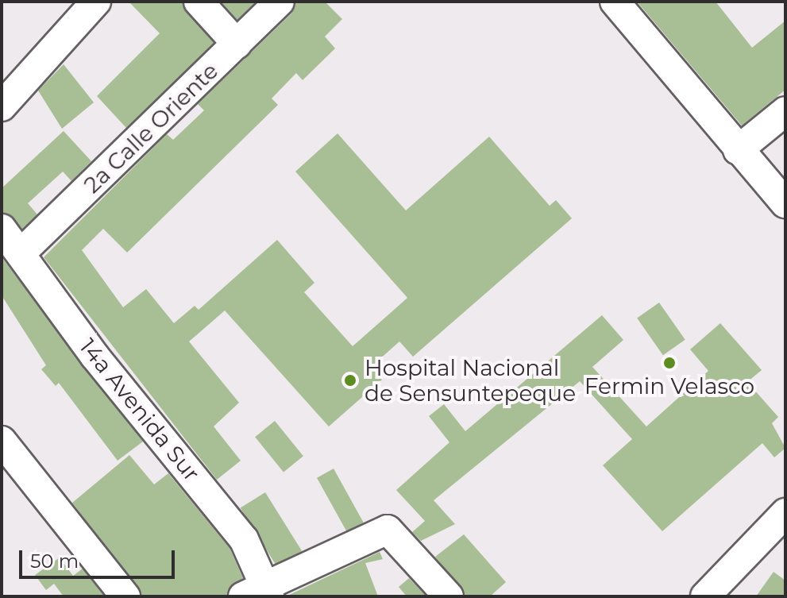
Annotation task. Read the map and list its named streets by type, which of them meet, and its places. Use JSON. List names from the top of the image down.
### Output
{
  "streets": {
    "street": ["2a Calle Oriente", "14a Avenida Sur"]
  },
  "crossings": [
    ["2a Calle Oriente", "14a Avenida Sur"]
  ],
  "places": ["Fermin Velasco", "Hospital Nacional de Sensuntepeque"],
  "scale_bar": "50 m"
}
